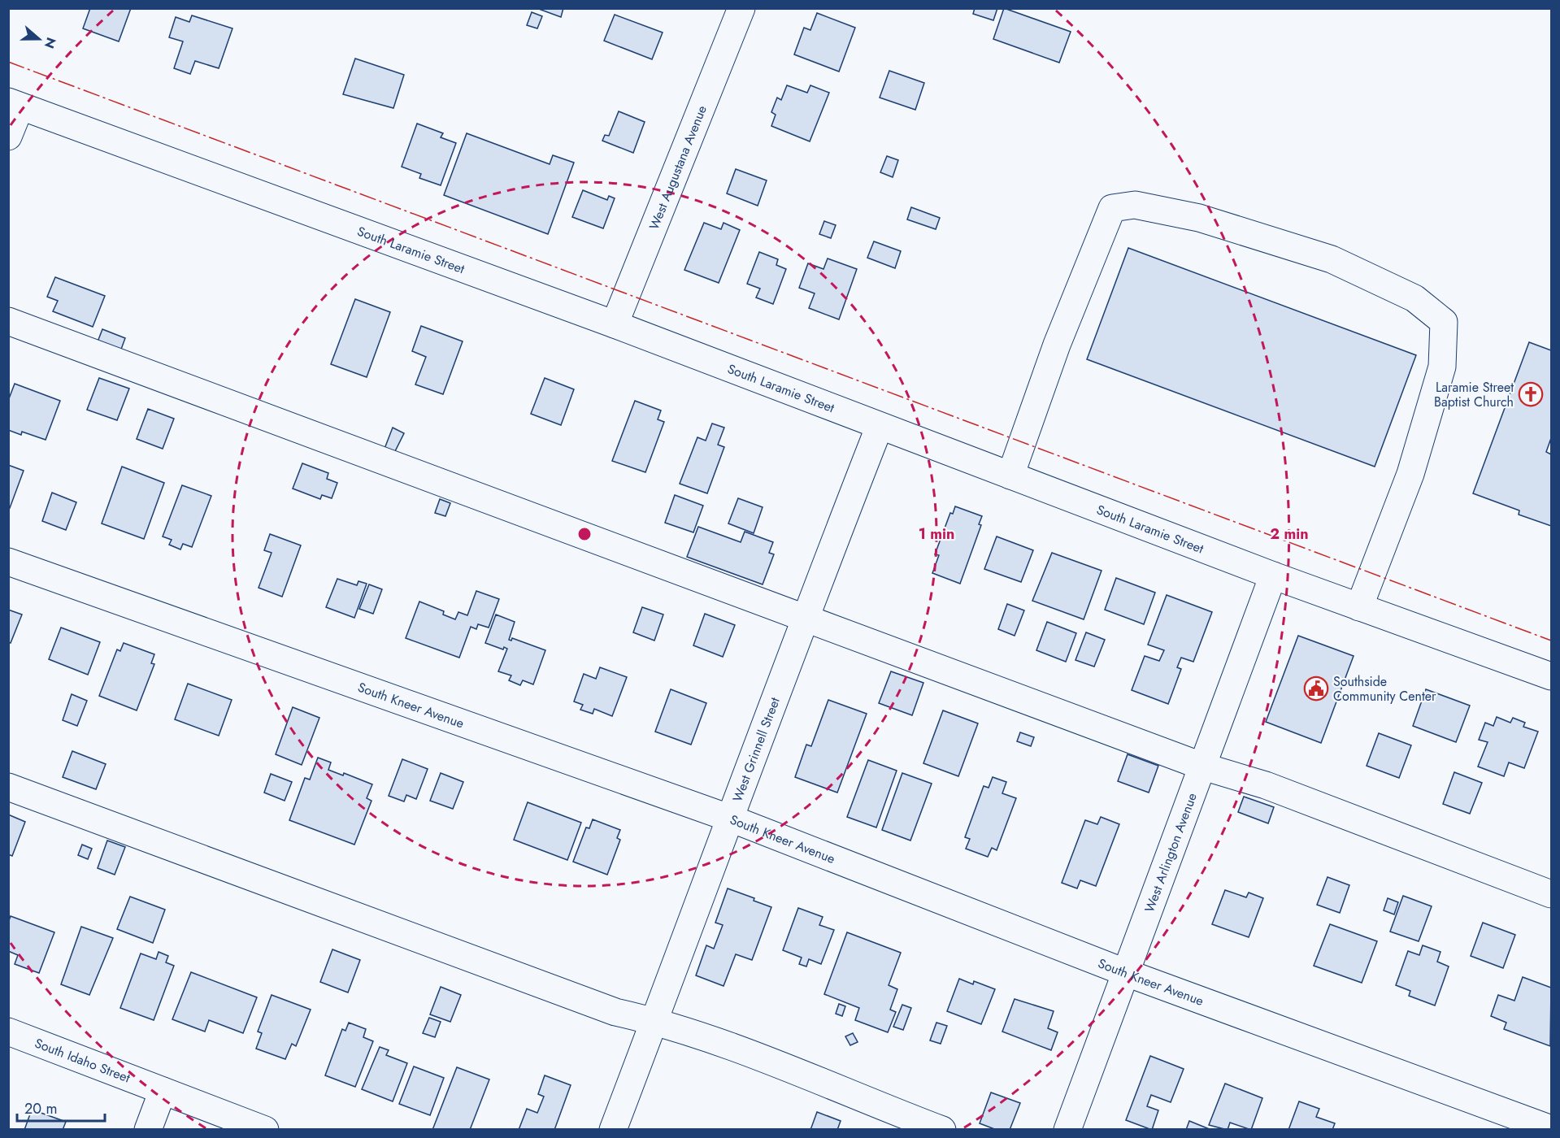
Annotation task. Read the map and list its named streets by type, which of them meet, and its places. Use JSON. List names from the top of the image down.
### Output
{
  "streets": {
    "street": [
      "West Augustana Avenue",
      "South Laramie Street",
      "South Kneer Avenue",
      "West Grinnell Street",
      "West Arlington Avenue",
      "South Idaho Street"
    ]
  },
  "crossings": [
    ["West Augustana Avenue", "South Laramie Street"],
    ["South Laramie Street", "West Grinnell Street"],
    ["South Laramie Street", "West Arlington Avenue"],
    ["South Kneer Avenue", "West Grinnell Street"],
    ["South Kneer Avenue", "West Arlington Avenue"]
  ],
  "places": {
    "church": ["Laramie Street Baptist Church"],
    "public building": ["Southside Community Center"]
  },
  "scale_bar": "20 m",
  "north": "right",
  "rings": ["1 min", "2 min"]
}
